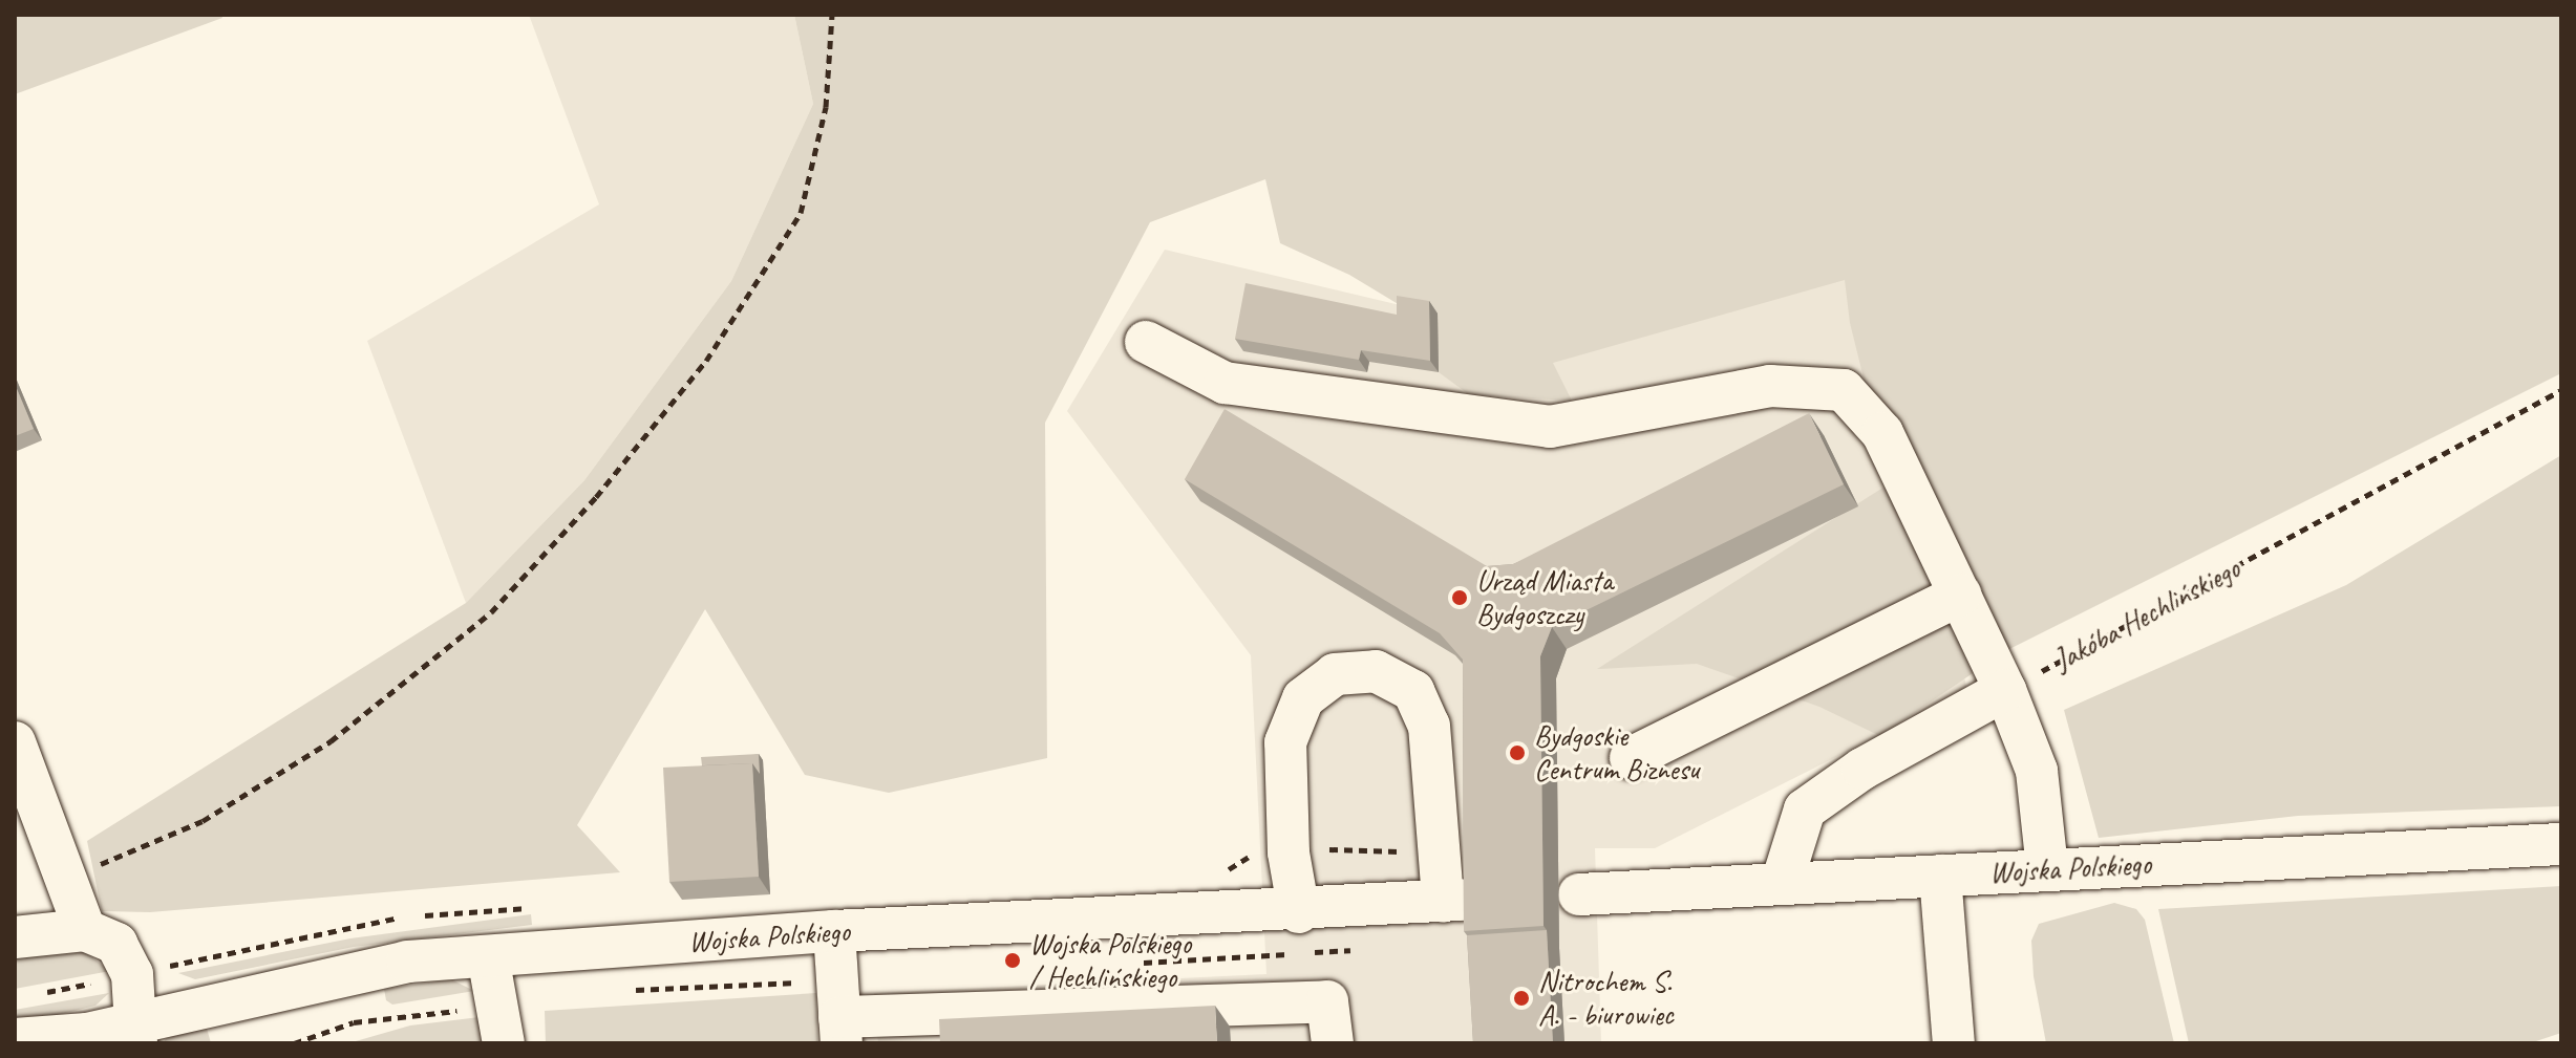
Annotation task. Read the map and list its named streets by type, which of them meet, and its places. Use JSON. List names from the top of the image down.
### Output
{
  "streets": {
    "street": ["Wojska Polskiego"],
    "path": ["Jakóba Hechlińskiego"]
  },
  "places": [
    "Urząd Miasta Bydgoszczy",
    "Bydgoskie Centrum Biznesu",
    "Wojska Polskiego / Hechlińskiego",
    "Nitrochem S. A. - biurowiec"
  ]
}
